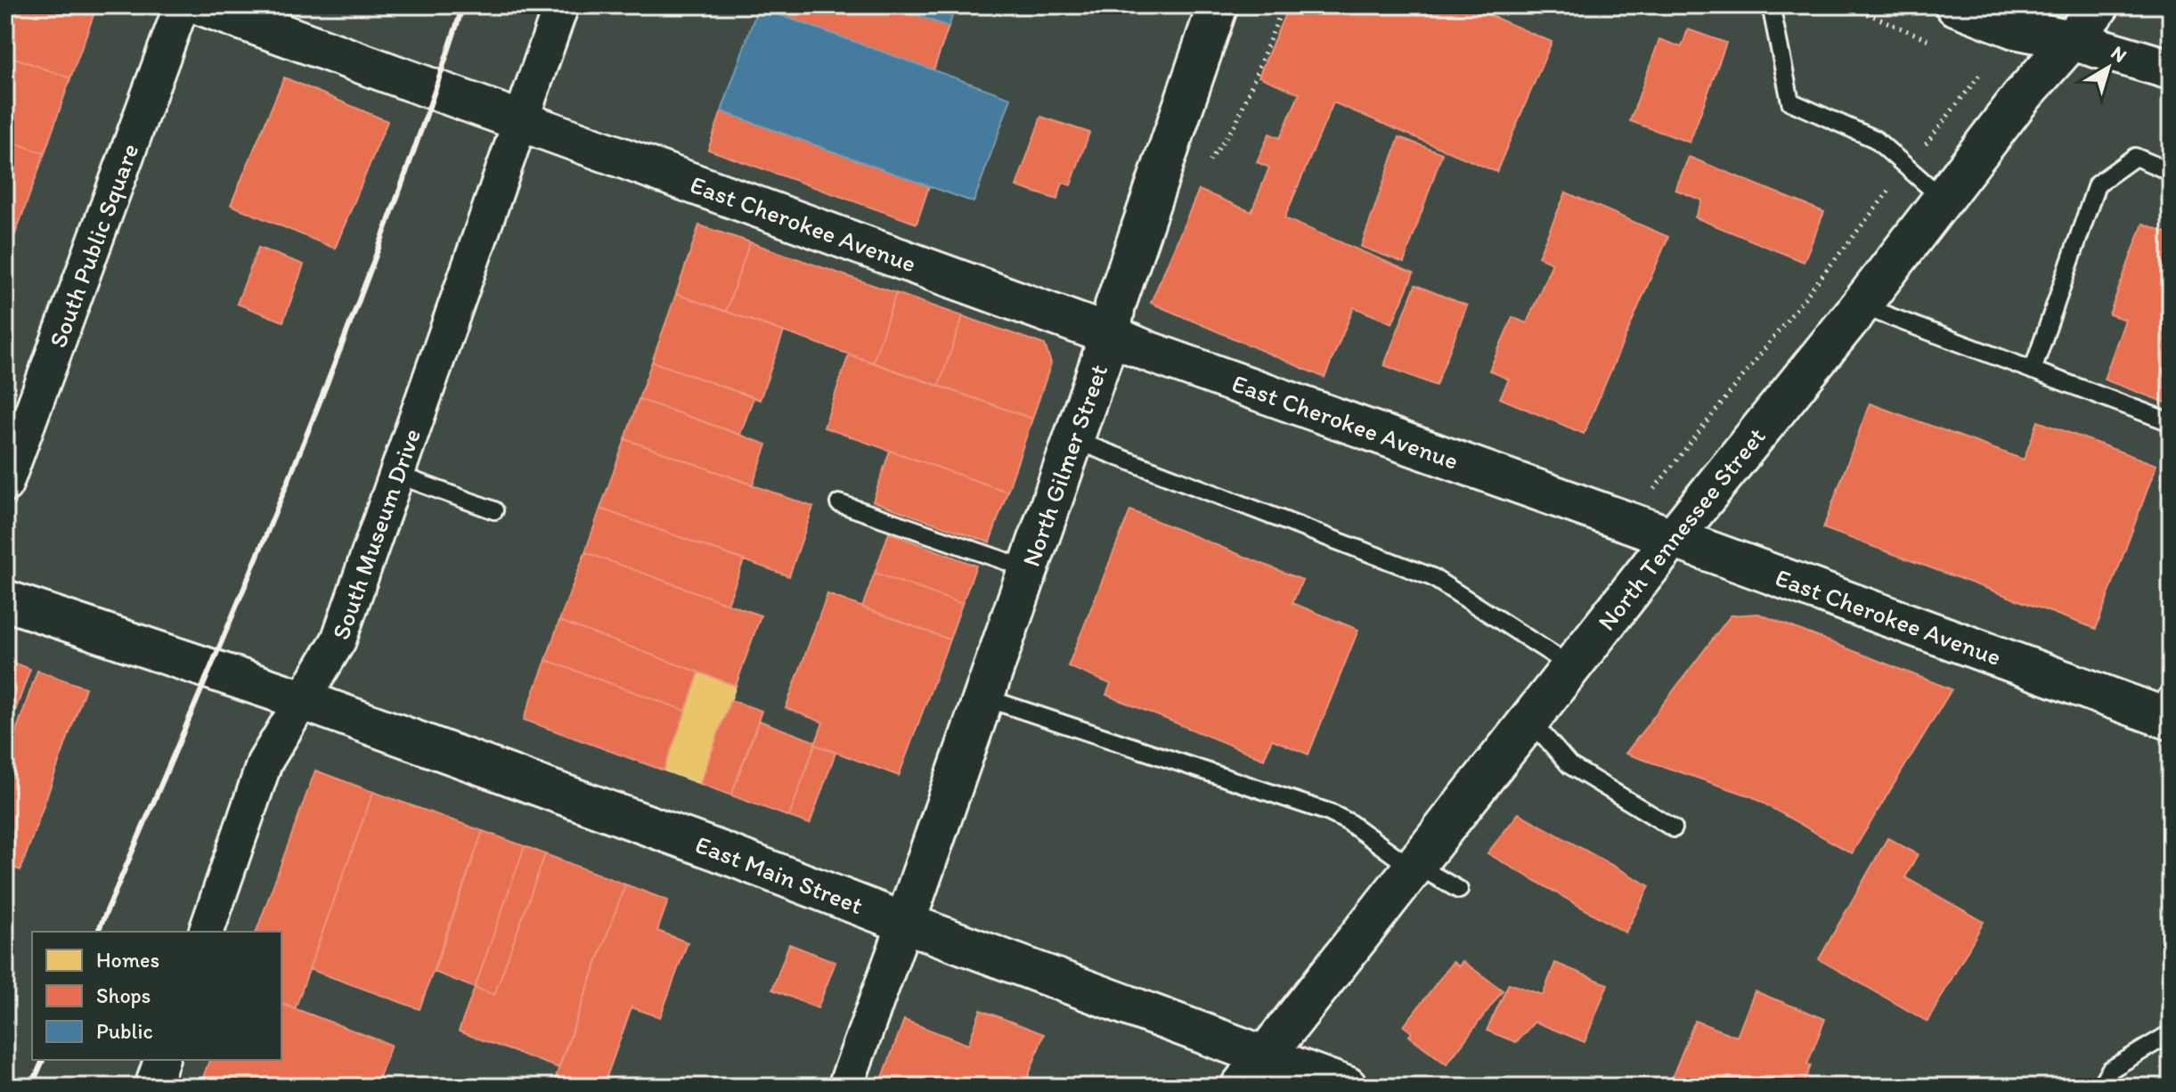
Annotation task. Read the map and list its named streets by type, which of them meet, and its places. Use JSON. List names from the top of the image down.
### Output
{
  "streets": {
    "main road": [
      "East Cherokee Avenue",
      "North Gilmer Street",
      "North Tennessee Street",
      "East Main Street"
    ],
    "street": ["South Public Square", "South Museum Drive"]
  },
  "crossings": [
    ["East Cherokee Avenue", "North Gilmer Street"],
    ["East Cherokee Avenue", "North Tennessee Street"],
    ["East Cherokee Avenue", "South Museum Drive"],
    ["North Gilmer Street", "East Main Street"],
    ["North Tennessee Street", "East Main Street"],
    ["South Museum Drive", "East Main Street"]
  ],
  "legend": ["Homes", "Shops", "Public"],
  "north": "top right"
}
